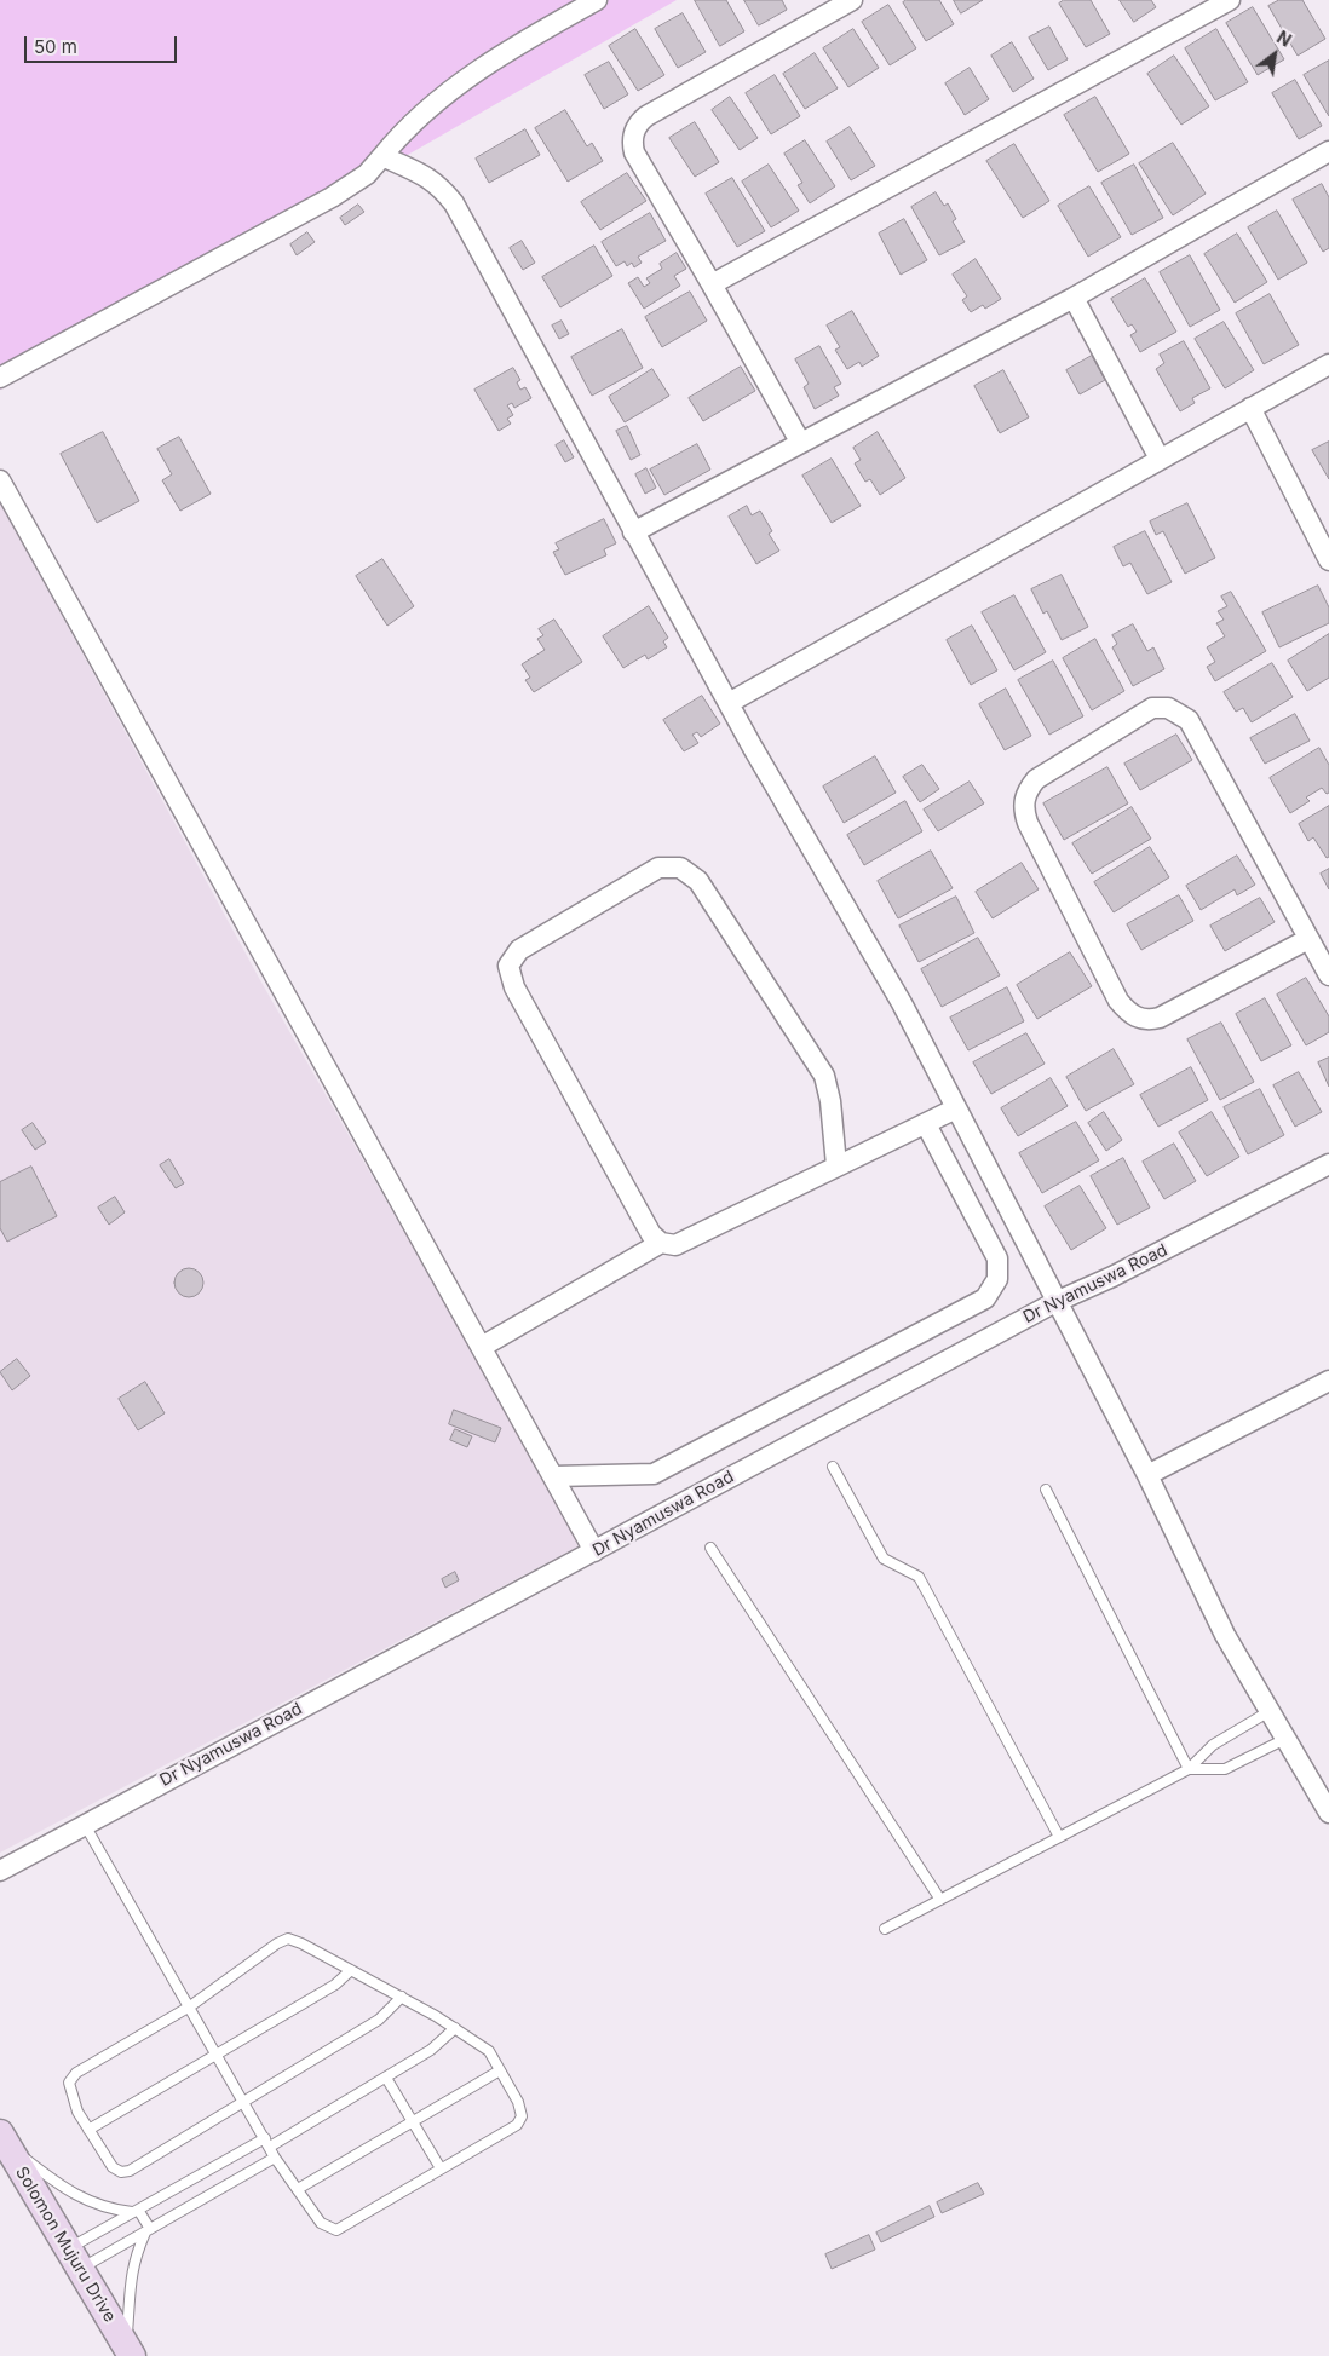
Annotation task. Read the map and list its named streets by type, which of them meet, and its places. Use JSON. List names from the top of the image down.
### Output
{
  "streets": {
    "street": ["Dr Nyamuswa Road", "Solomon Mujuru Drive"]
  },
  "scale_bar": "50 m",
  "north": "top right"
}
